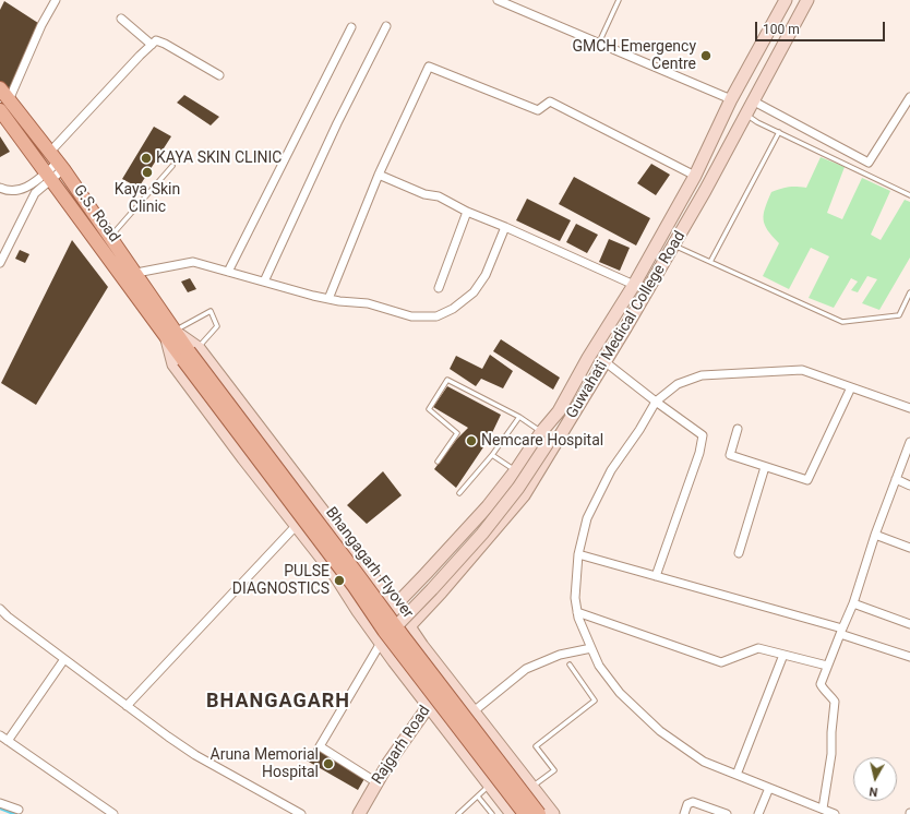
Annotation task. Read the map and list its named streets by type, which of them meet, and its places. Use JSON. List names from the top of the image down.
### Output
{
  "streets": {
    "main road": [
      "G.S. Road",
      "Guwahati Medical College Road",
      "Bhangagarh Flyover",
      "Rajgarh Road"
    ]
  },
  "crossings": [
    ["G.S. Road", "Bhangagarh Flyover"],
    ["Guwahati Medical College Road", "Bhangagarh Flyover"]
  ],
  "districts": ["BHANGAGARH"],
  "places": [
    "GMCH Emergency Centre",
    "KAYA SKIN CLINIC",
    "Kaya Skin Clinic",
    "Nemcare Hospital",
    "PULSE DIAGNOSTICS",
    "Aruna Memorial Hospital"
  ],
  "scale_bar": "100 m",
  "north": "bottom"
}
